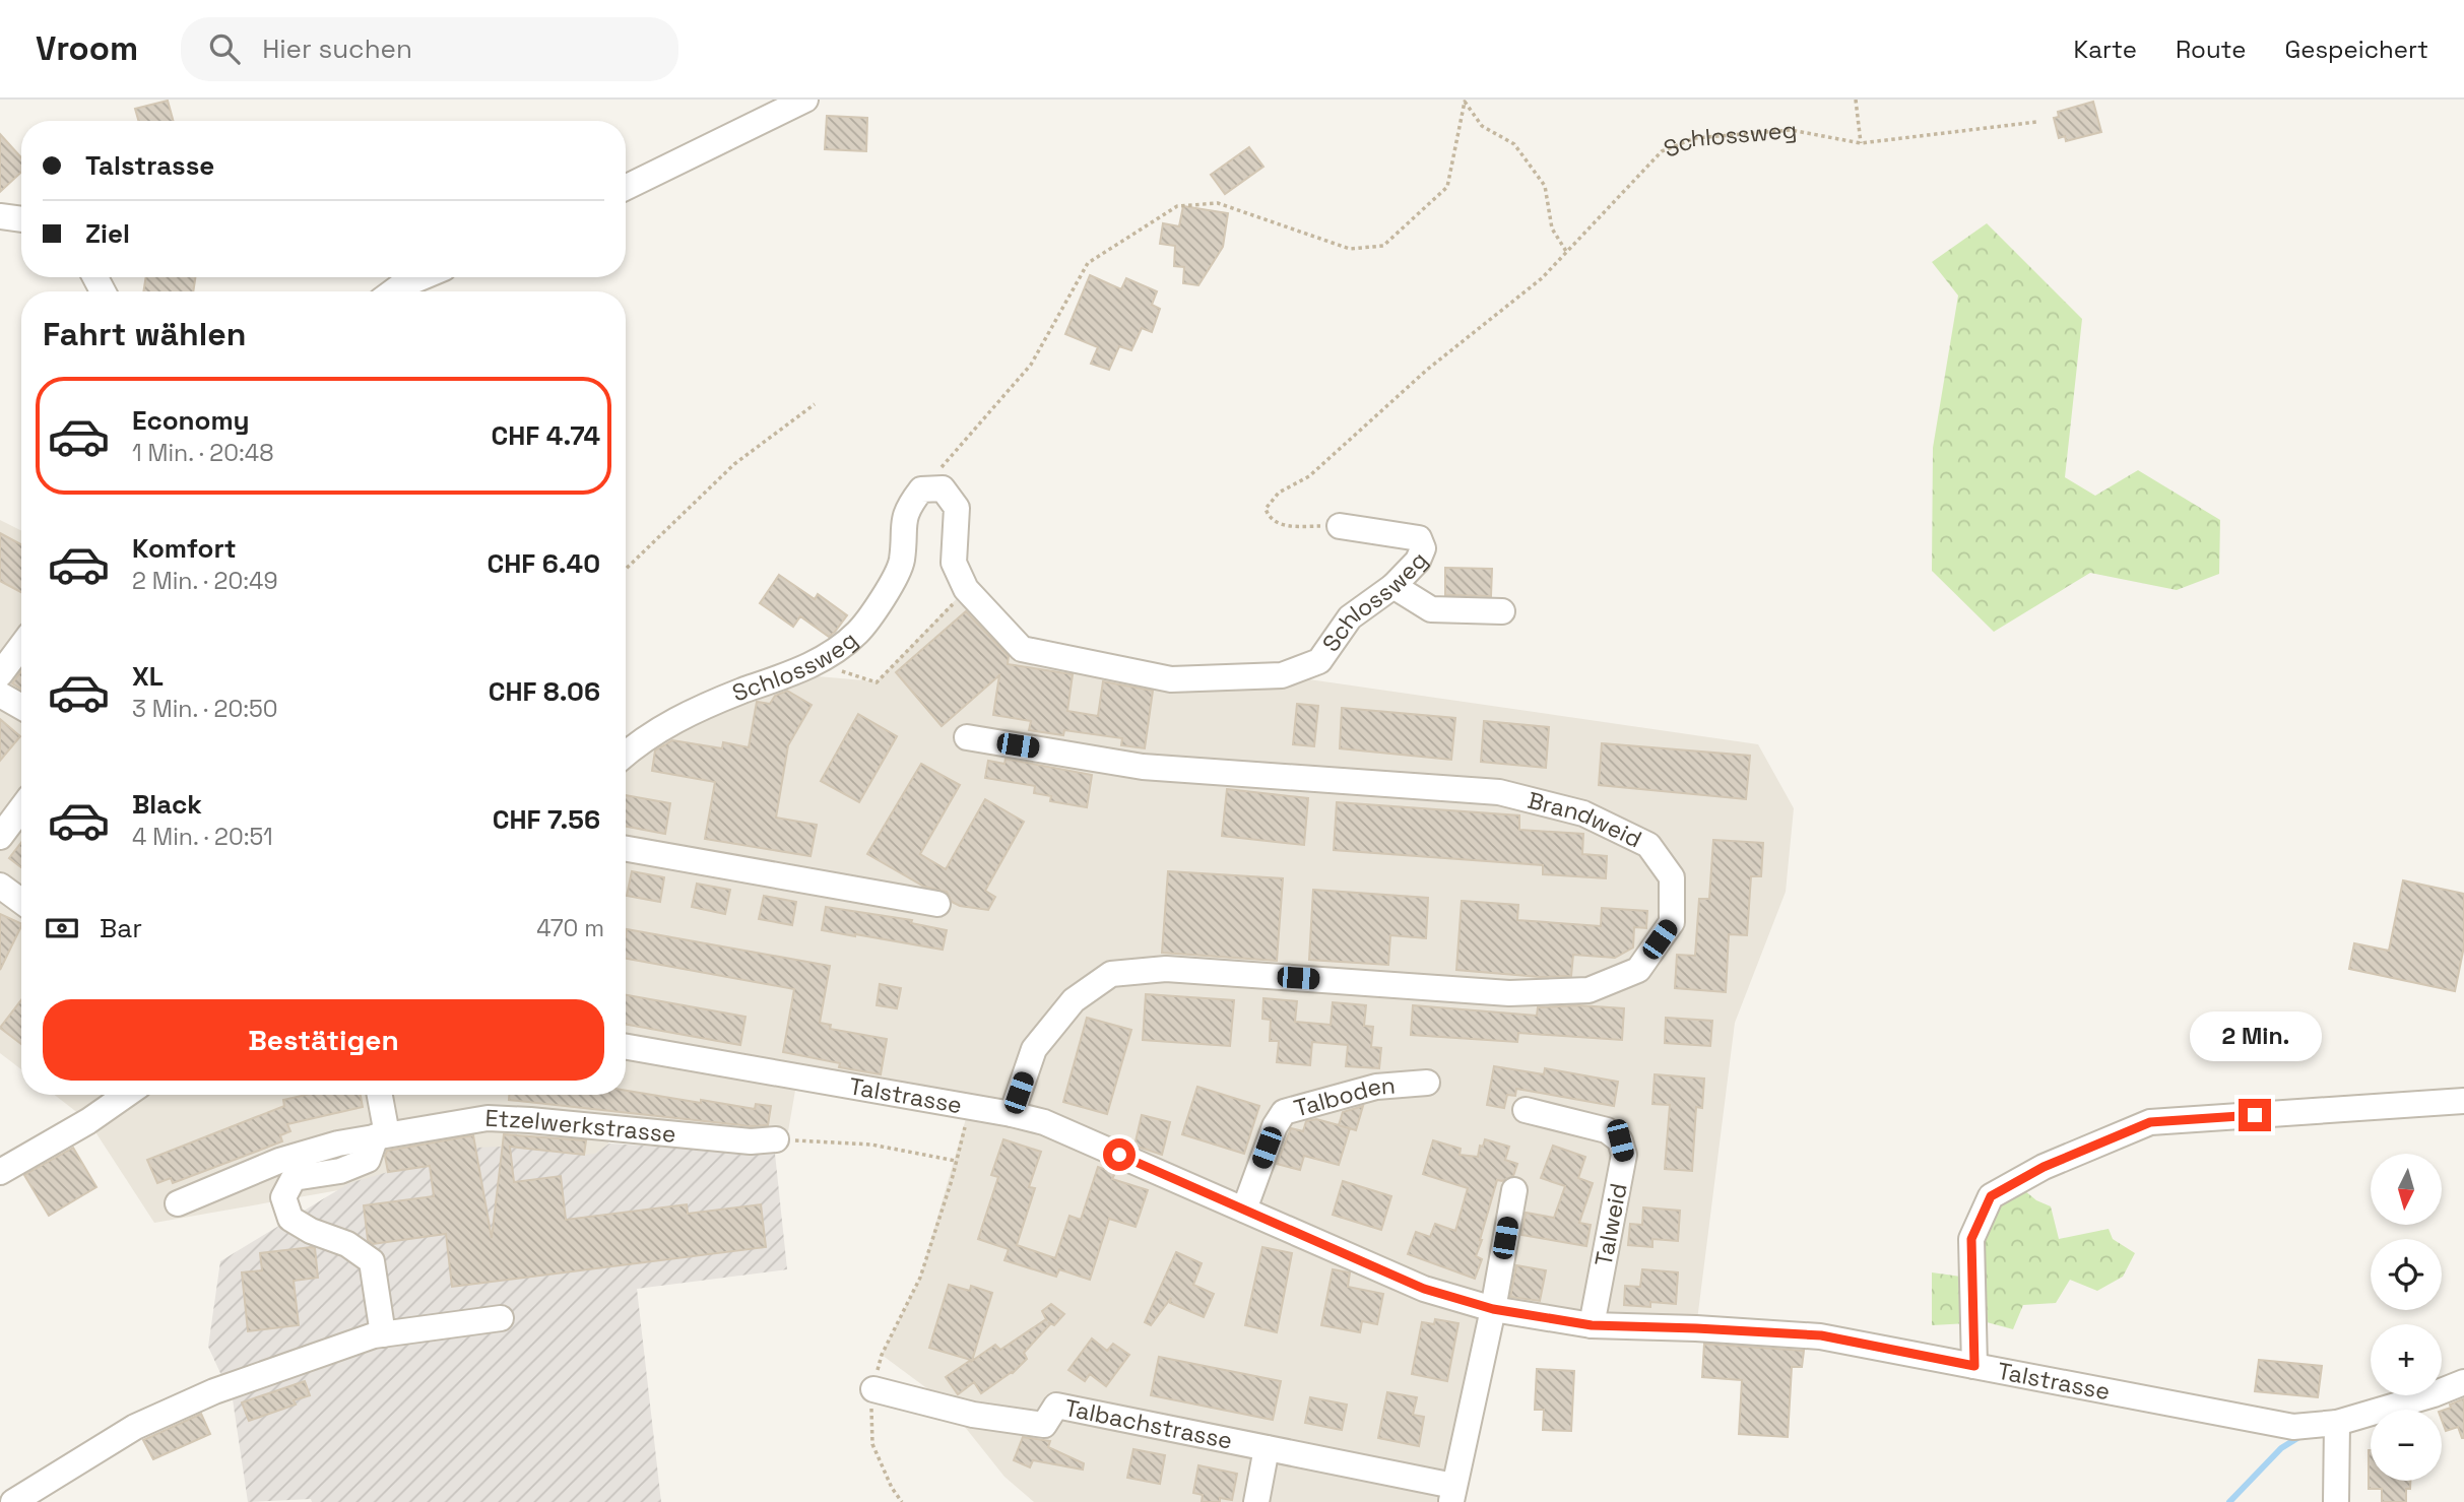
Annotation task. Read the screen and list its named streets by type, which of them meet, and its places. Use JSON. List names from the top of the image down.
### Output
{
  "streets": {
    "street": [
      "Schlossweg",
      "Brandweid",
      "Talstrasse",
      "Talboden",
      "Etzelwerkstrasse",
      "Talweid",
      "Talbachstrasse"
    ]
  },
  "crossings": [
    ["Brandweid", "Talstrasse"],
    ["Talstrasse", "Talboden"],
    ["Talstrasse", "Talweid"],
    ["Talstrasse", "Talbachstrasse"]
  ],
  "north": "bottom",
  "page": {
    "header": "Vroom",
    "search": "Hier suchen",
    "nav": ["Karte", "Route", "Gespeichert"],
    "banner": ["Talstrasse", "Ziel"],
    "heading": "Fahrt wählen",
    "list": [
      {
        "name": "Economy",
        "note": "1 Min. · 20:48",
        "value": "CHF 4.74"
      },
      {
        "name": "Komfort",
        "note": "2 Min. · 20:49",
        "value": "CHF 6.40"
      },
      {
        "name": "XL",
        "note": "3 Min. · 20:50",
        "value": "CHF 8.06"
      },
      {
        "name": "Black",
        "note": "4 Min. · 20:51",
        "value": "CHF 7.56"
      }
    ],
    "pay": ["Bar", "470 m"],
    "buttons": "Bestätigen",
    "bubble": "2 Min.",
    "map_buttons": ["+", "−"]
  }
}
